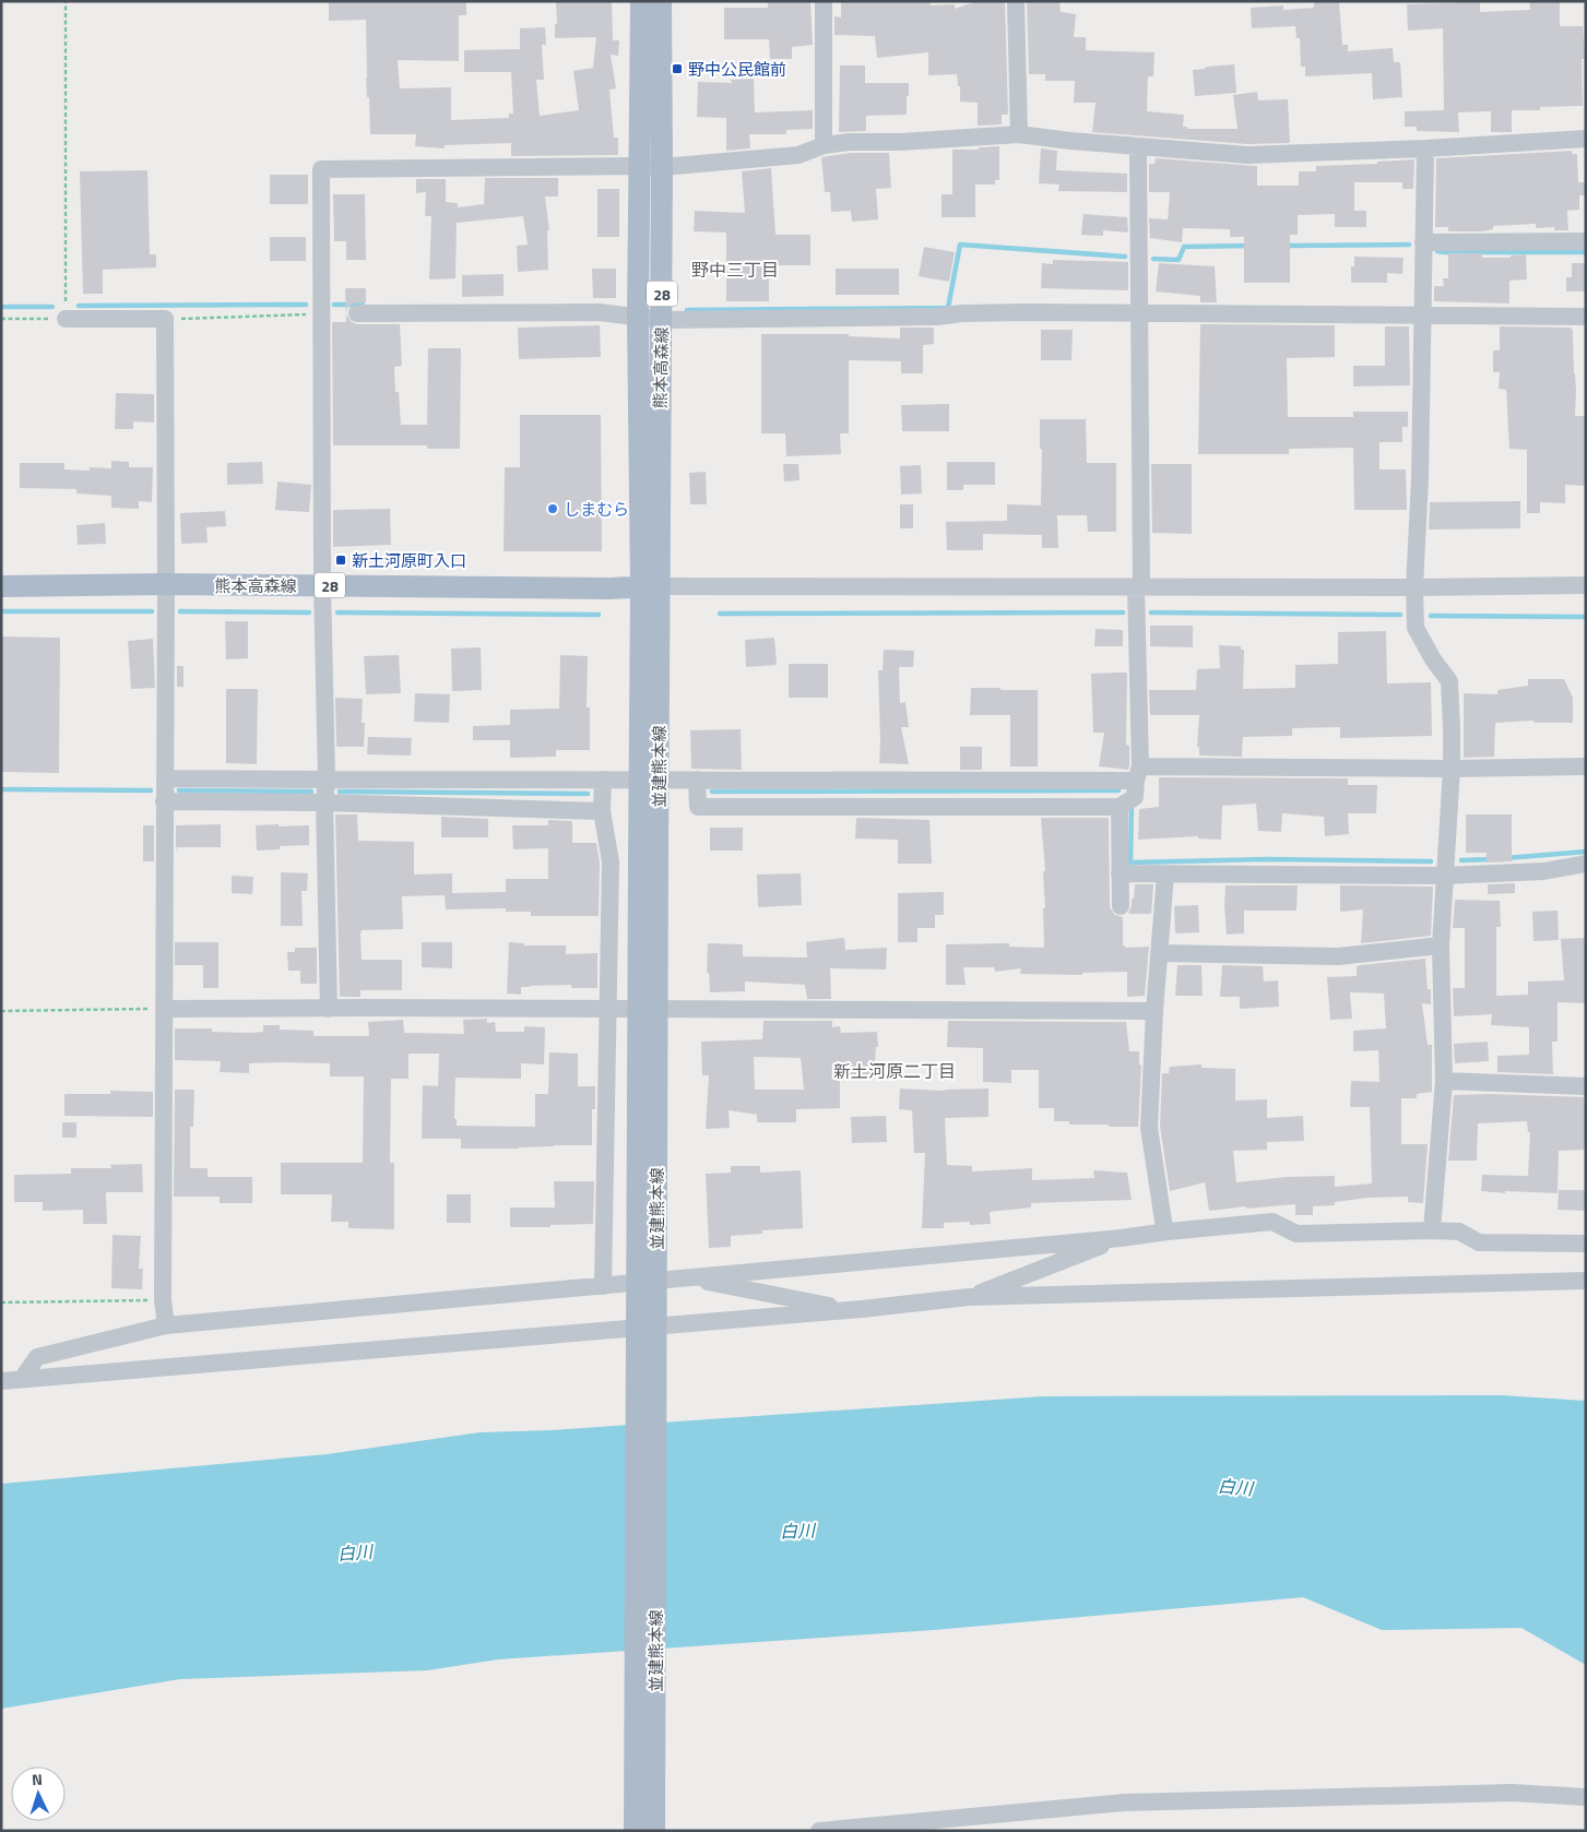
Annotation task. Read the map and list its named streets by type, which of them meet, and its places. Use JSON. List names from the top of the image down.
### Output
{
  "streets": {
    "main road": ["28", "熊本高森線", "並建熊本線"]
  },
  "crossings": [
    ["熊本高森線", "並建熊本線"]
  ],
  "districts": ["野中三丁目", "新土河原二丁目"],
  "water": ["白川"],
  "places": {
    "transit": ["野中公民館前", "新土河原町入口"],
    "other": ["しまむら"]
  },
  "north": "top"
}
